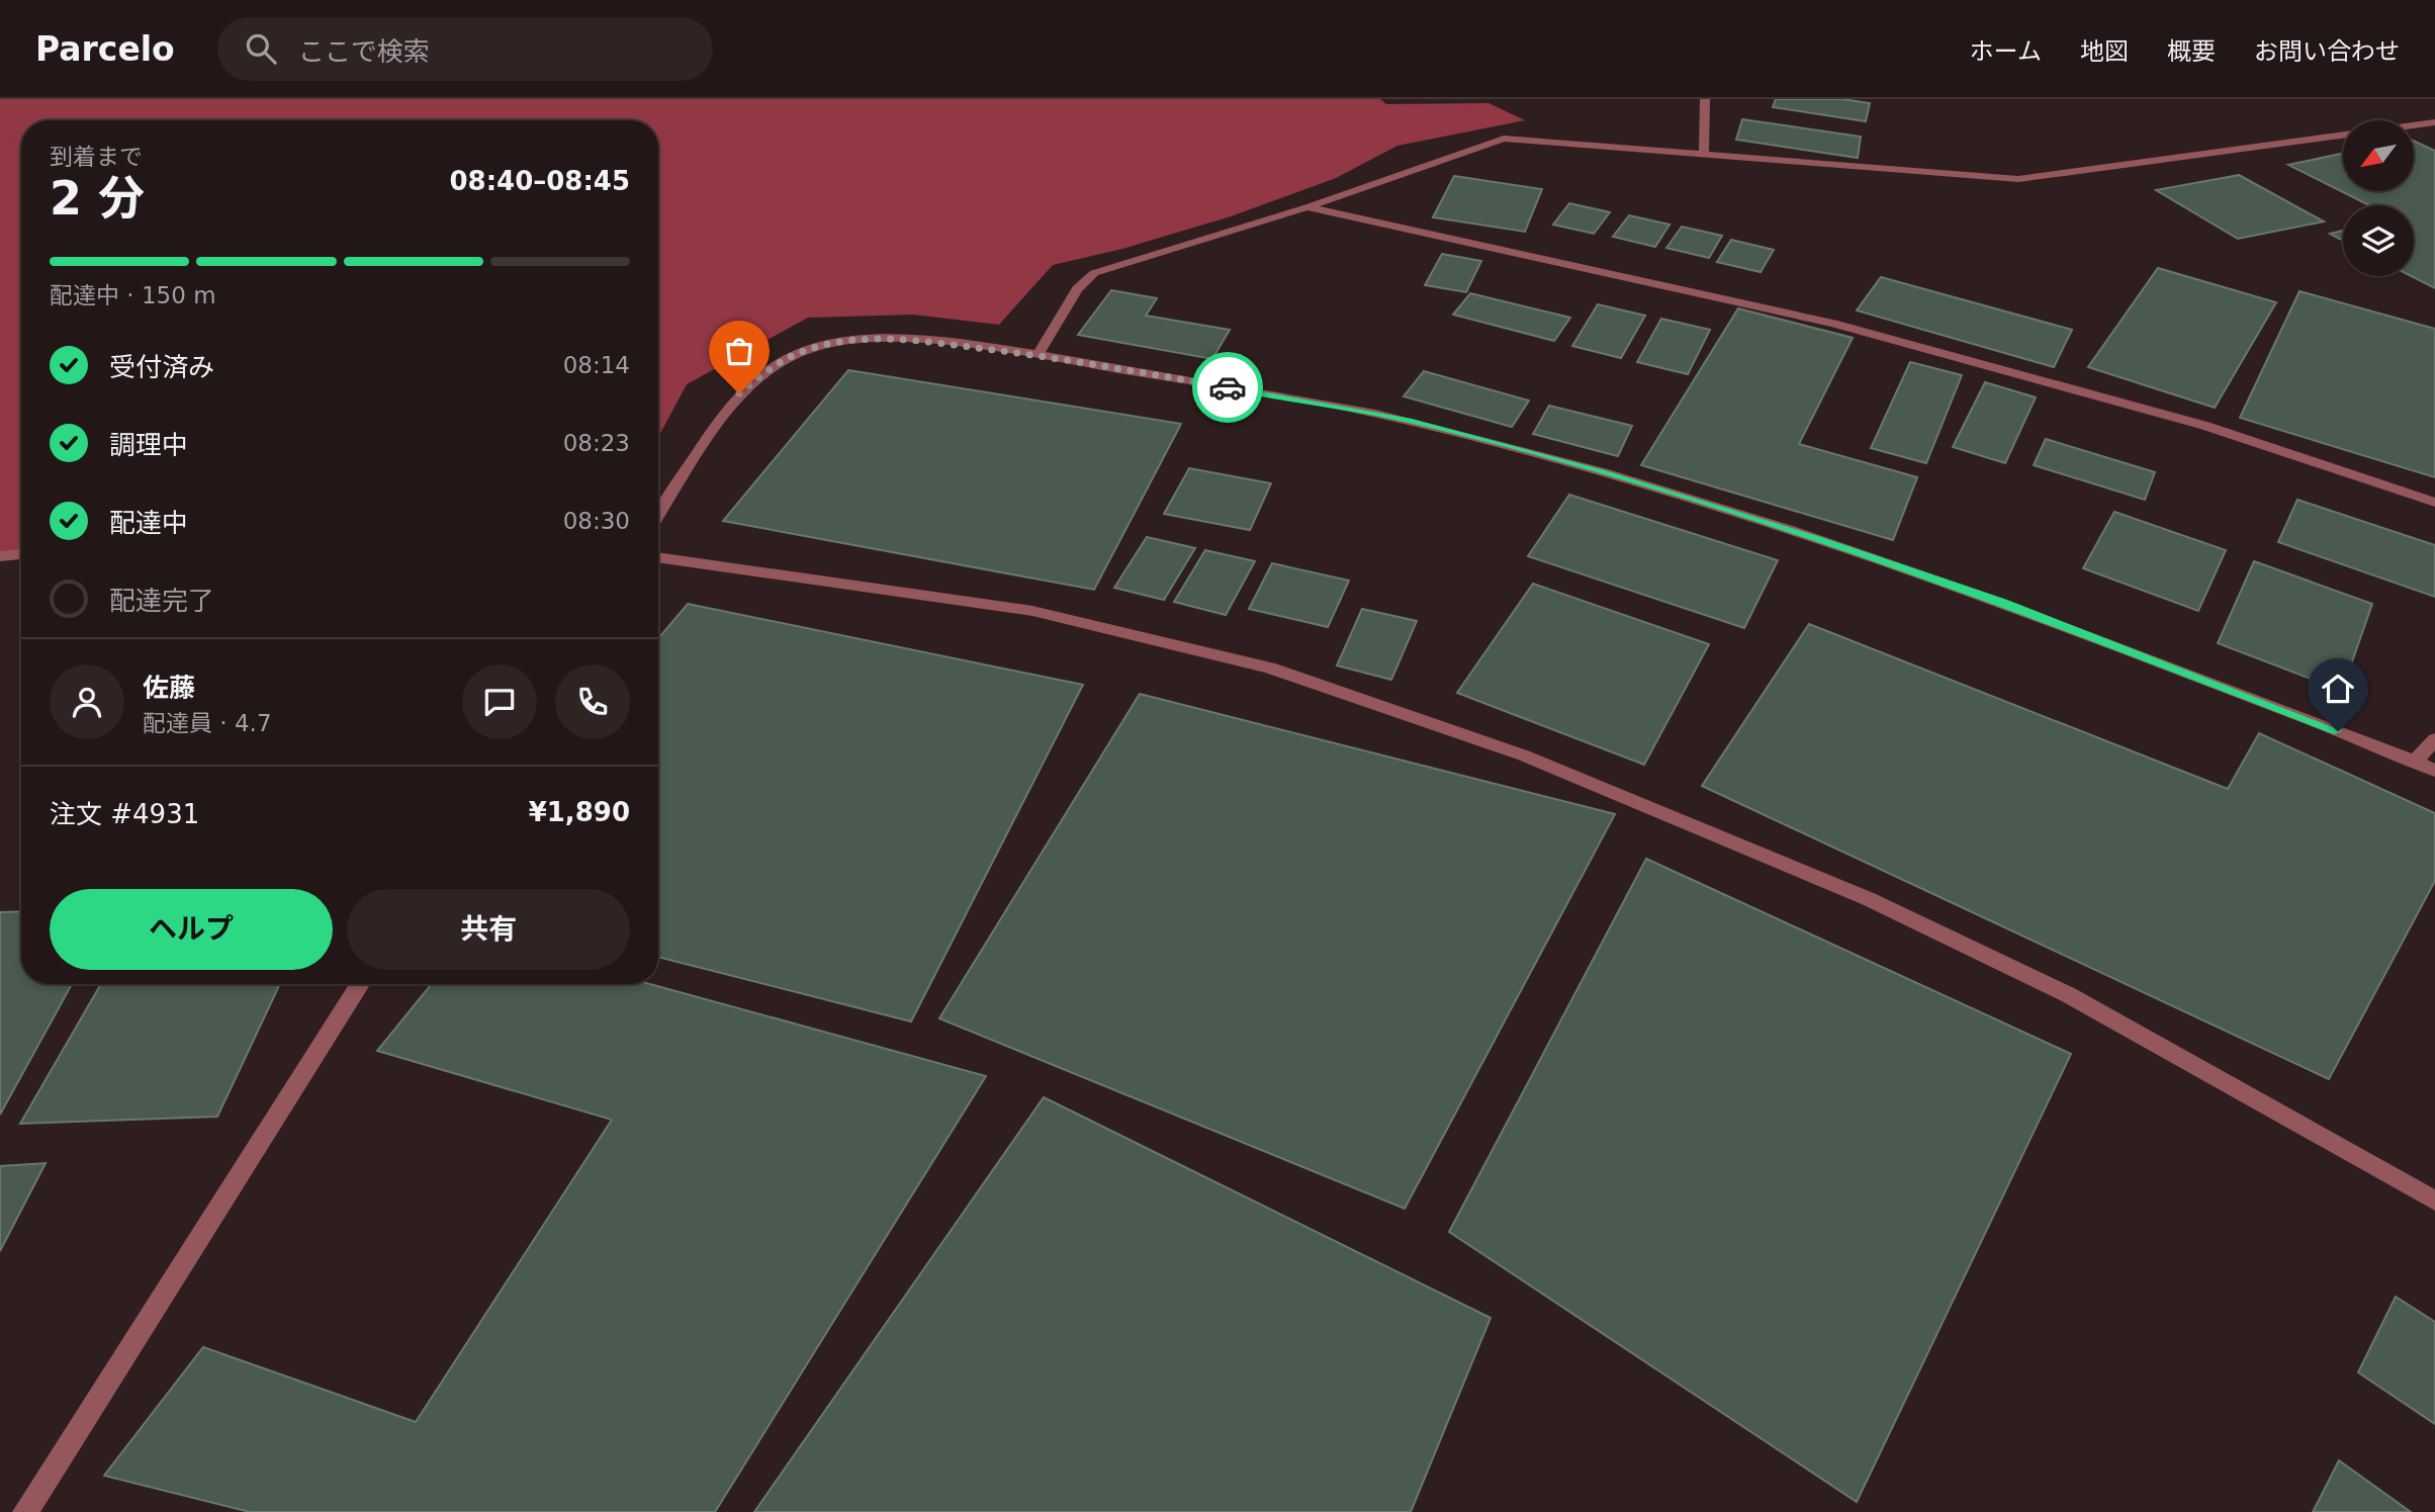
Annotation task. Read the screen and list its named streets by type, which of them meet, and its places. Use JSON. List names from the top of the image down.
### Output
{
  "north": "bottom left",
  "page": {
    "header": "Parcelo",
    "search": "ここで検索",
    "nav": [
      "ホーム",
      "地図",
      "概要",
      "お問い合わせ"
    ],
    "heading": ["2 分", "到着まで", "08:40–08:45"],
    "panel": [
      "佐藤",
      "配達員 · 4.7",
      "注文 #4931",
      "¥1,890"
    ],
    "bar": "配達中 · 150 m",
    "list": [
      ["受付済み", "08:14"],
      ["調理中", "08:23"],
      ["配達中", "08:30"],
      "配達完了"
    ],
    "buttons": ["ヘルプ", "共有"]
  }
}
